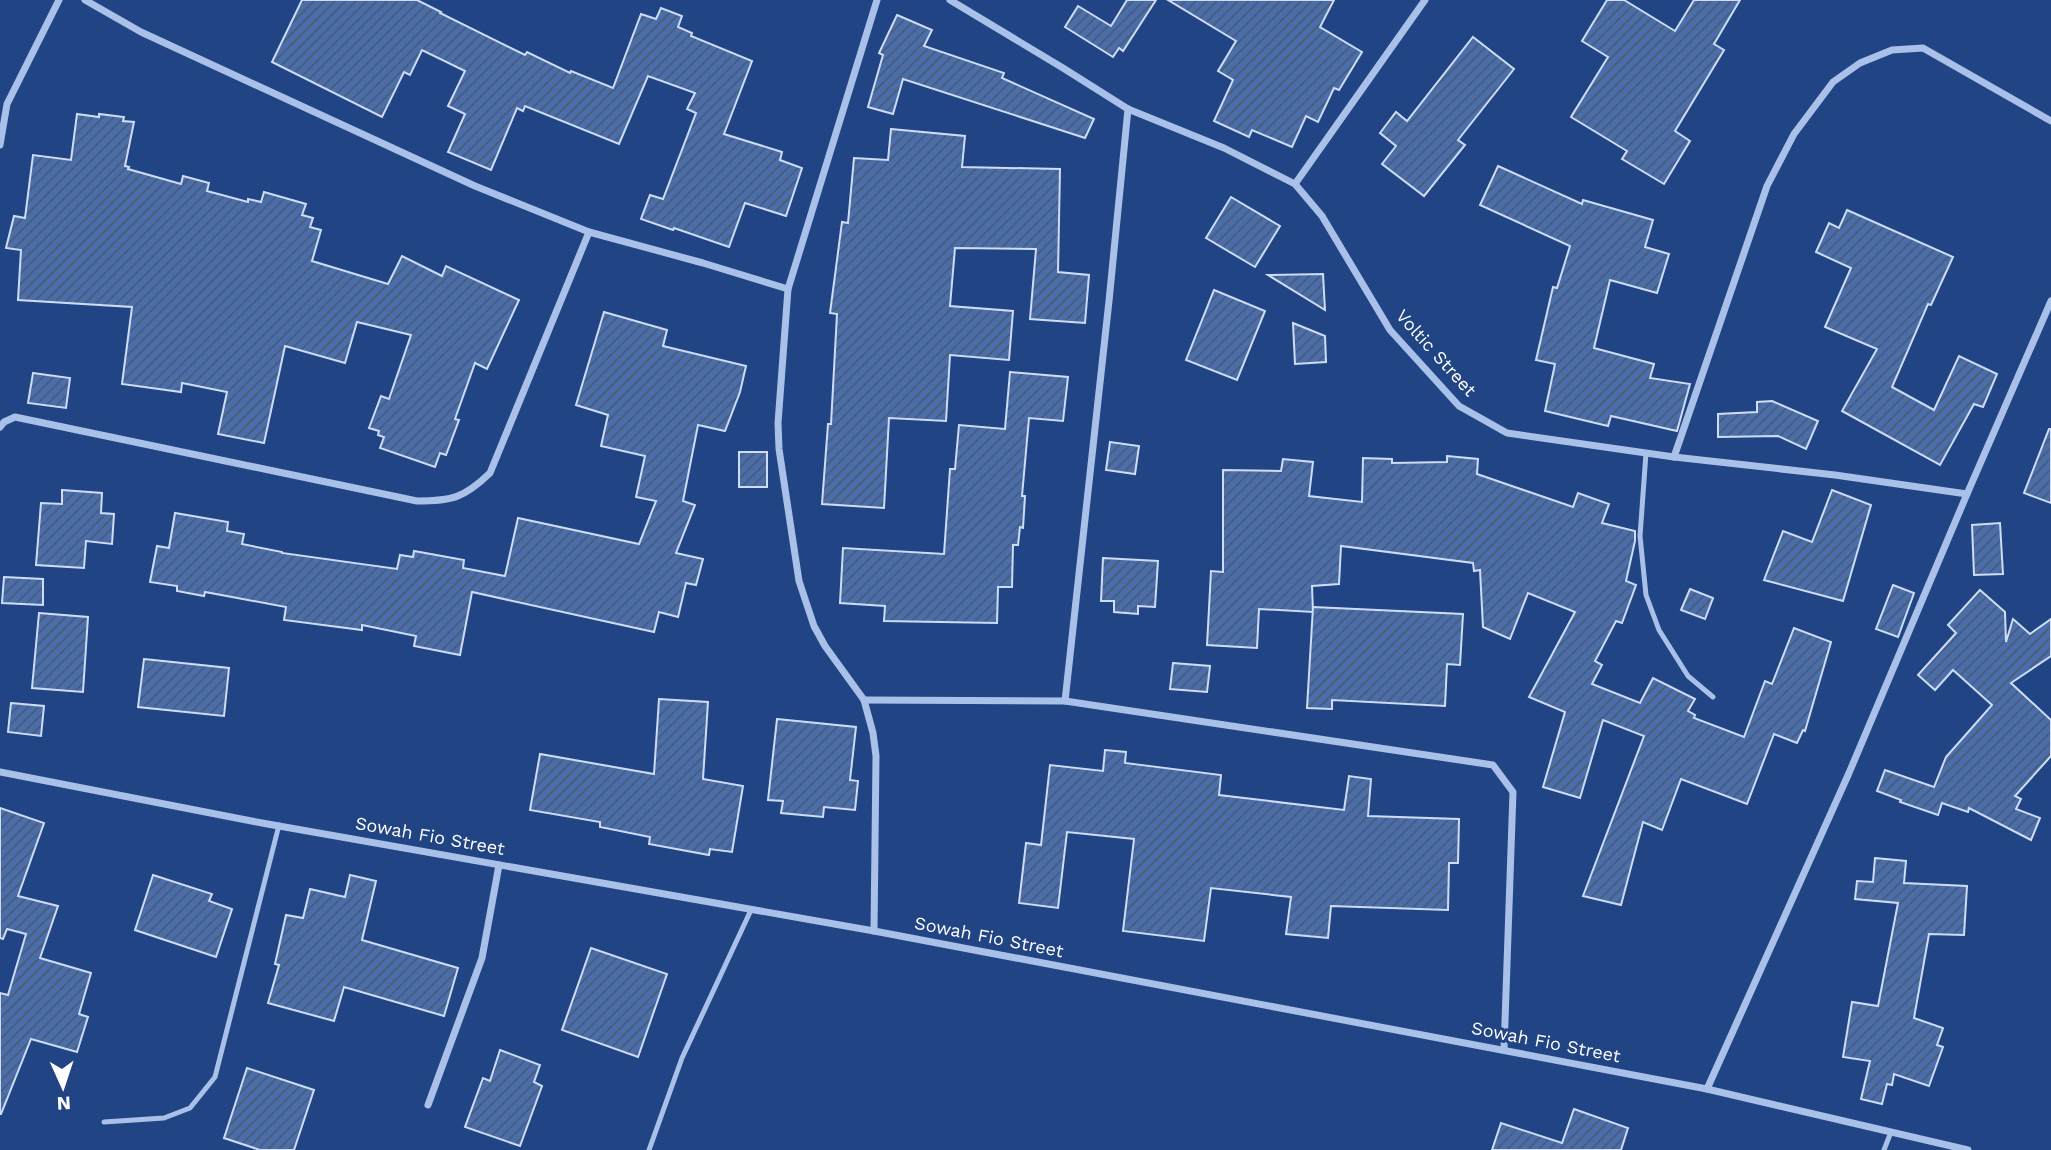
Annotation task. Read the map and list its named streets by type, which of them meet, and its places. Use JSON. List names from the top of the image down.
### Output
{
  "streets": {
    "street": ["Voltic Street", "Sowah Fio Street"]
  },
  "north": "bottom"
}
